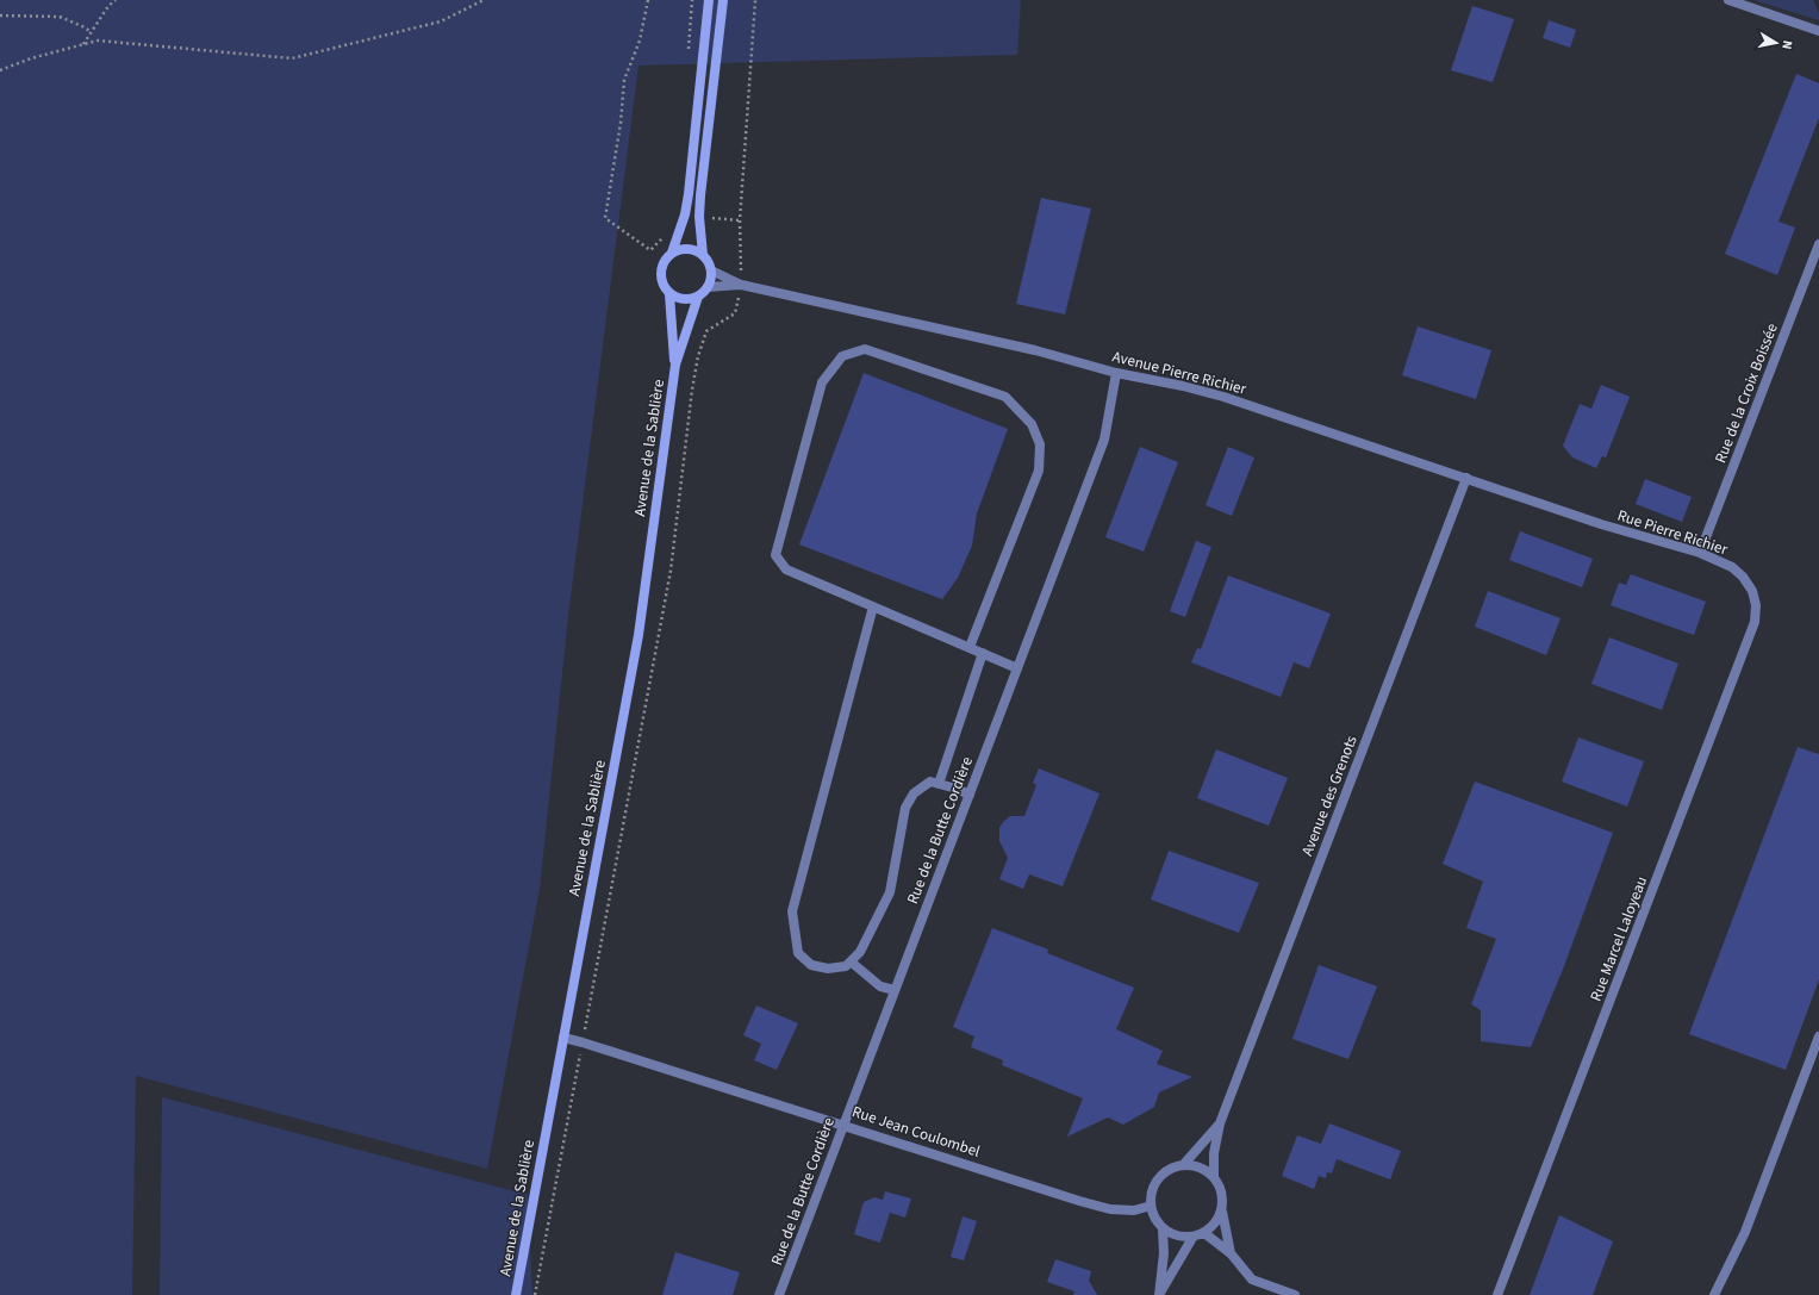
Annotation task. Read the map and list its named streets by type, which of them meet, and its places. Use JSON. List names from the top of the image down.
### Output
{
  "streets": {
    "main road": ["Avenue de la Sablière"],
    "street": [
      "Avenue Pierre Richier",
      "Rue de la Croix Boissée",
      "Rue Pierre Richier",
      "Avenue des Grenots",
      "Rue de la Butte Cordière",
      "Rue Marcel Laloyeau",
      "Rue Jean Coulombel"
    ]
  },
  "crossings": [
    ["Avenue Pierre Richier", "Avenue de la Sablière"],
    ["Avenue Pierre Richier", "Rue Pierre Richier"],
    ["Avenue Pierre Richier", "Avenue des Grenots"],
    ["Avenue Pierre Richier", "Rue de la Butte Cordière"],
    ["Rue de la Croix Boissée", "Rue Pierre Richier"],
    ["Avenue de la Sablière", "Rue Jean Coulombel"],
    ["Rue Pierre Richier", "Rue Marcel Laloyeau"],
    ["Avenue des Grenots", "Rue Jean Coulombel"],
    ["Rue de la Butte Cordière", "Rue Jean Coulombel"]
  ],
  "north": "right"
}
